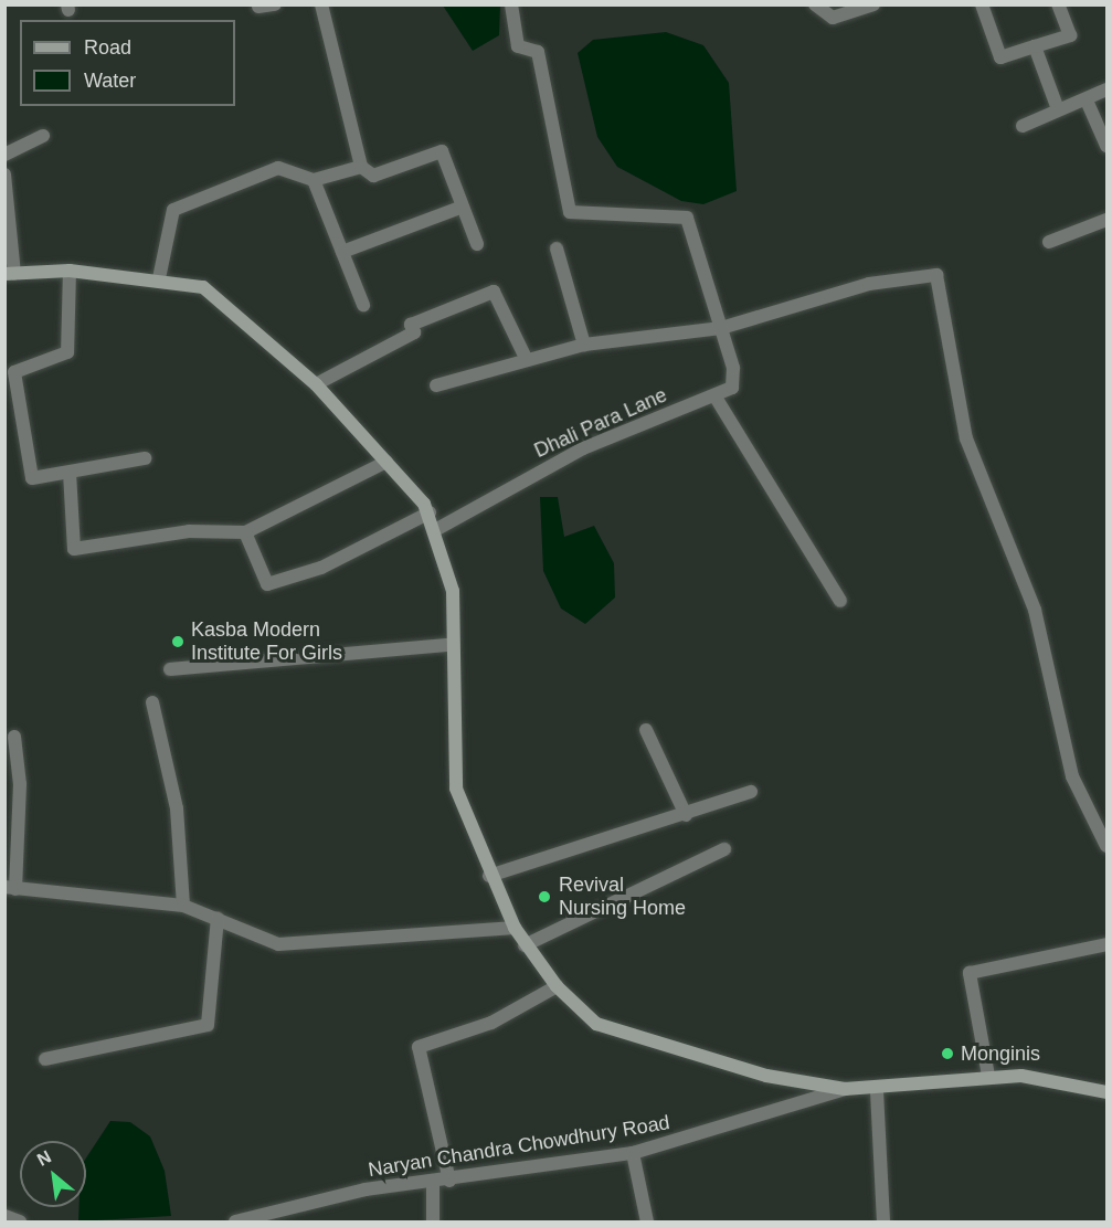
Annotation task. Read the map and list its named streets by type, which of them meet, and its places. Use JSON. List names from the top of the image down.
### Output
{
  "streets": {
    "street": ["Dhali Para Lane", "Naryan Chandra Chowdhury Road"]
  },
  "places": ["Kasba Modern Institute For Girls", "Revival Nursing Home", "Monginis"],
  "legend": ["Road", "Water"],
  "north": "top left"
}
